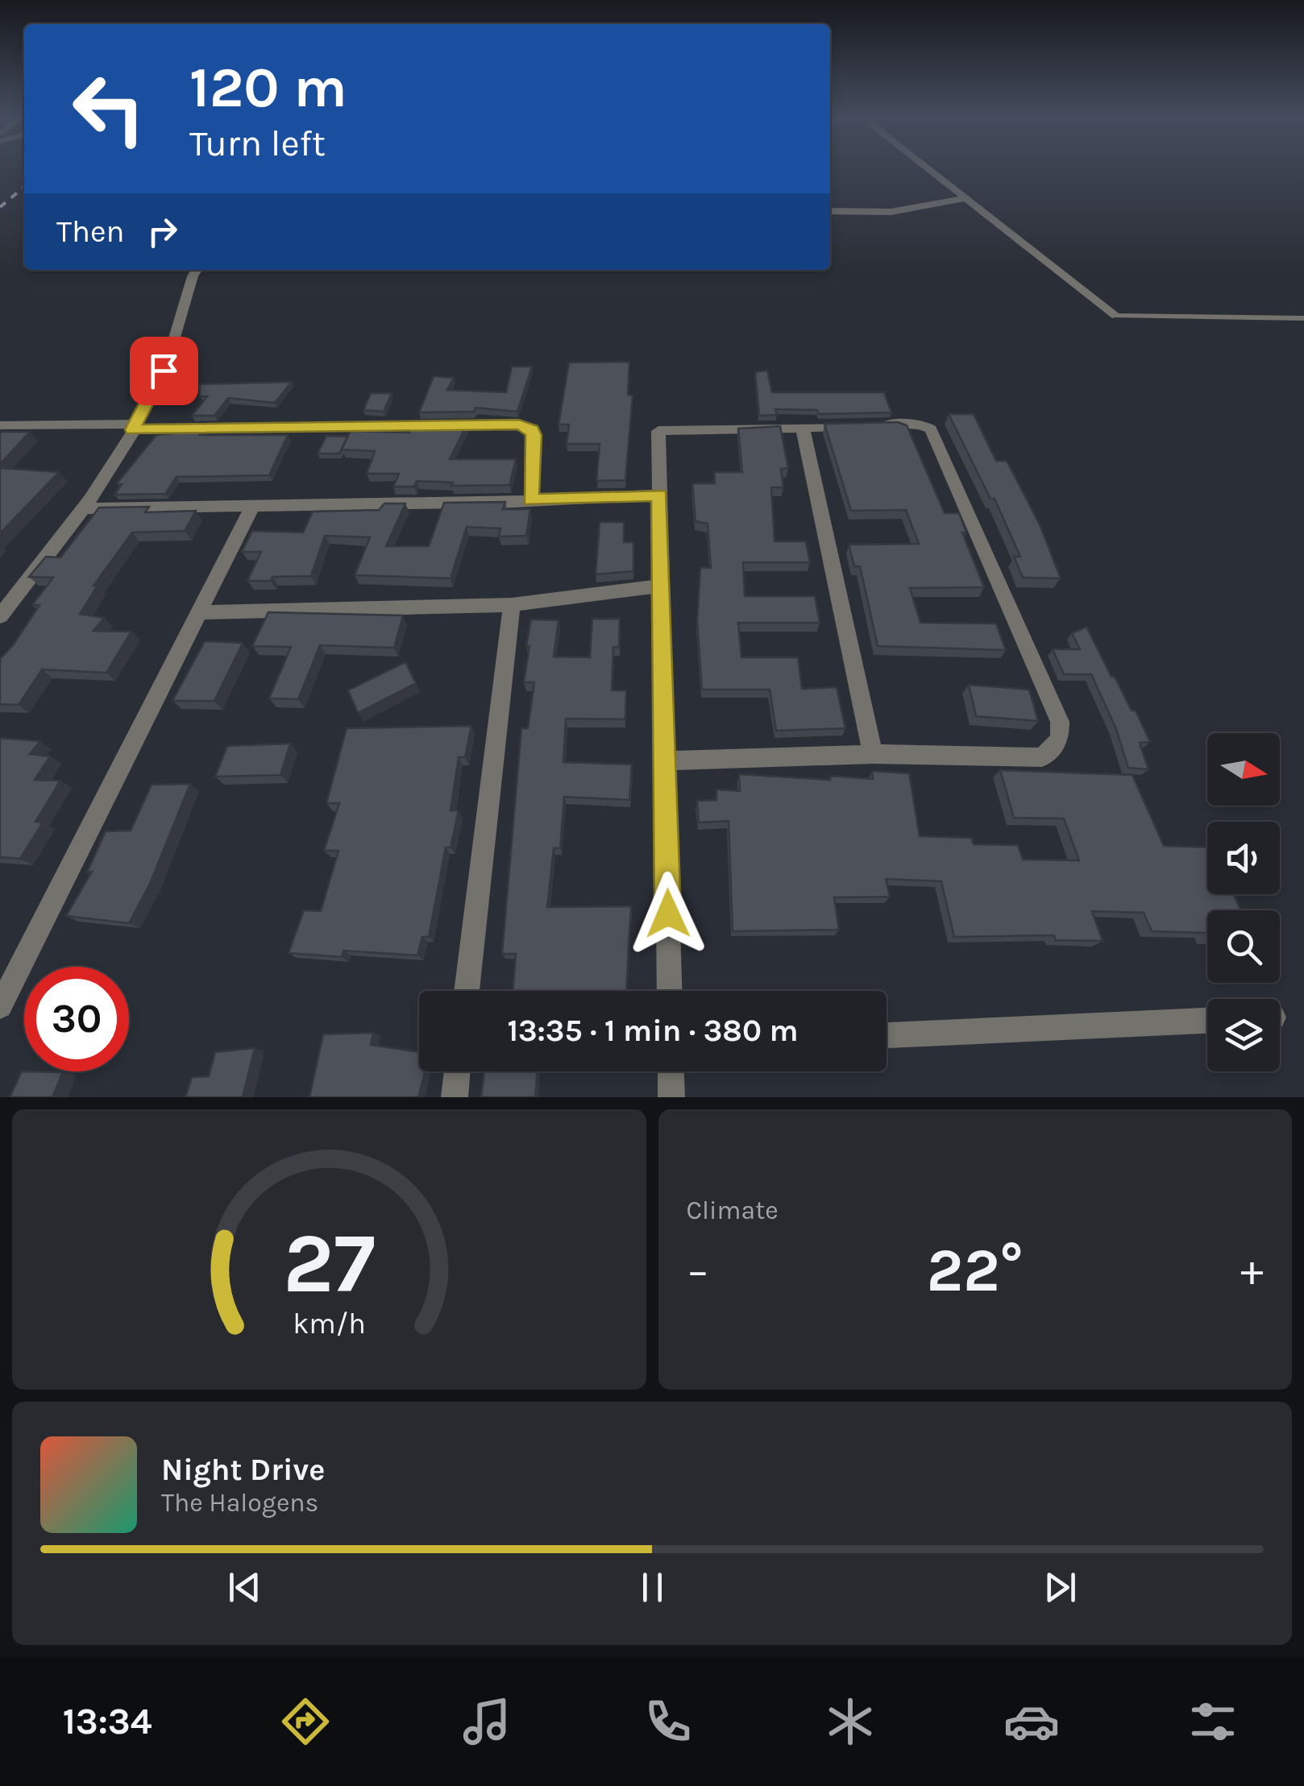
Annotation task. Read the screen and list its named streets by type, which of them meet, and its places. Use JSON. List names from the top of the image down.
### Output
{
  "north": "right",
  "page": {
    "turn": ["120 m", "Turn left"],
    "then": "Then",
    "limit": "30",
    "trip": "13:35 · 1 min · 380 m",
    "tile": "Climate",
    "heat": ["−", "22°", "+"],
    "song": ["Night Drive", "The Halogens"],
    "tabs": "13:34",
    "gauge": ["27", "km/h"]
  }
}
